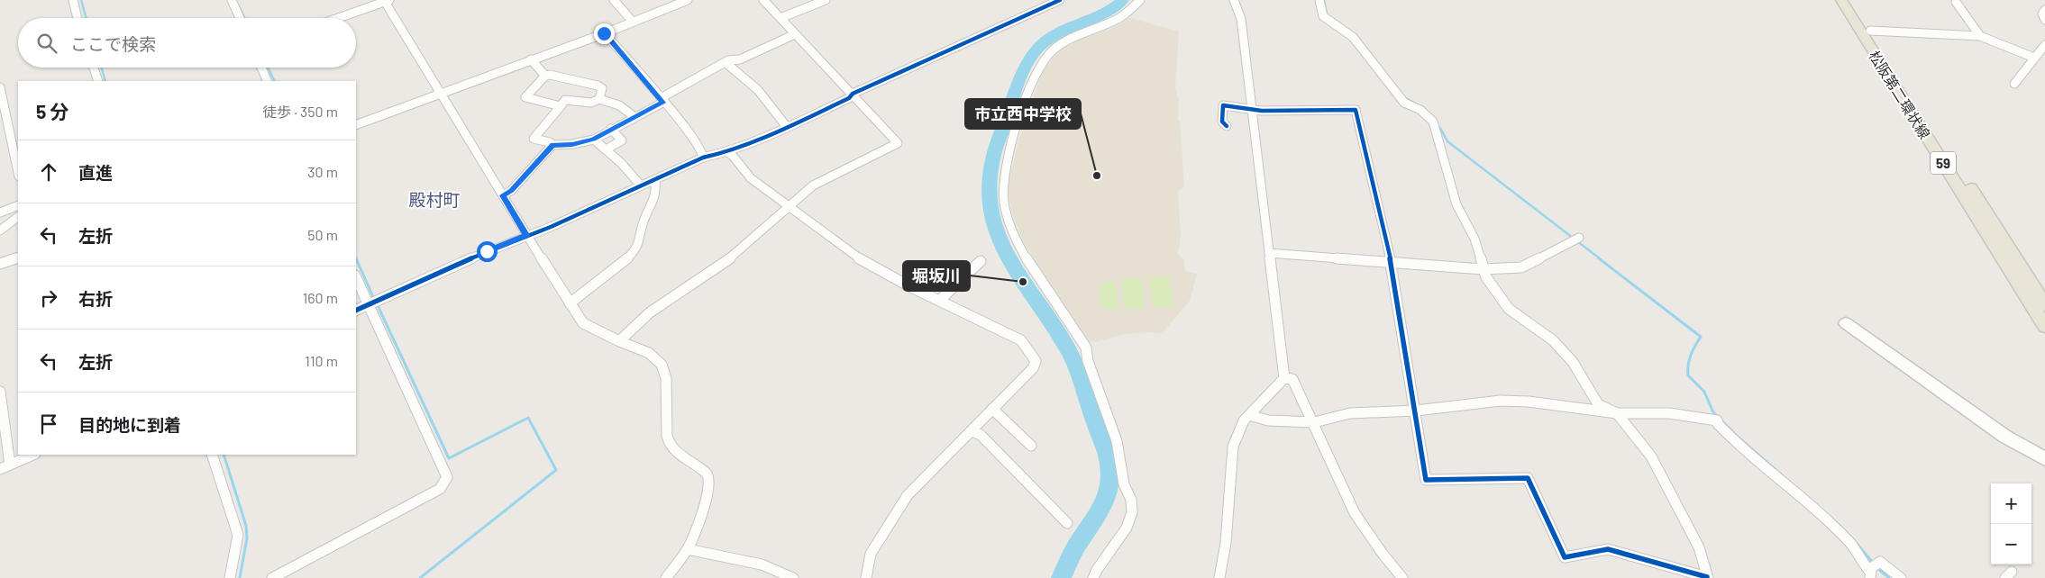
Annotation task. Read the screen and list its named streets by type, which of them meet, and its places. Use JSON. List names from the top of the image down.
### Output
{
  "streets": {
    "main road": ["松阪第二環状線", "59"]
  },
  "districts": ["殿村町"],
  "places": ["市立西中学校", "堀坂川"],
  "page": {
    "search": "ここで検索",
    "heading": ["5 分", "徒歩 · 350 m"],
    "list": [
      ["直進", "30 m"],
      ["左折", "50 m"],
      ["右折", "160 m"],
      ["左折", "110 m"],
      "目的地に到着"
    ],
    "map_buttons": ["+", "−"]
  }
}
